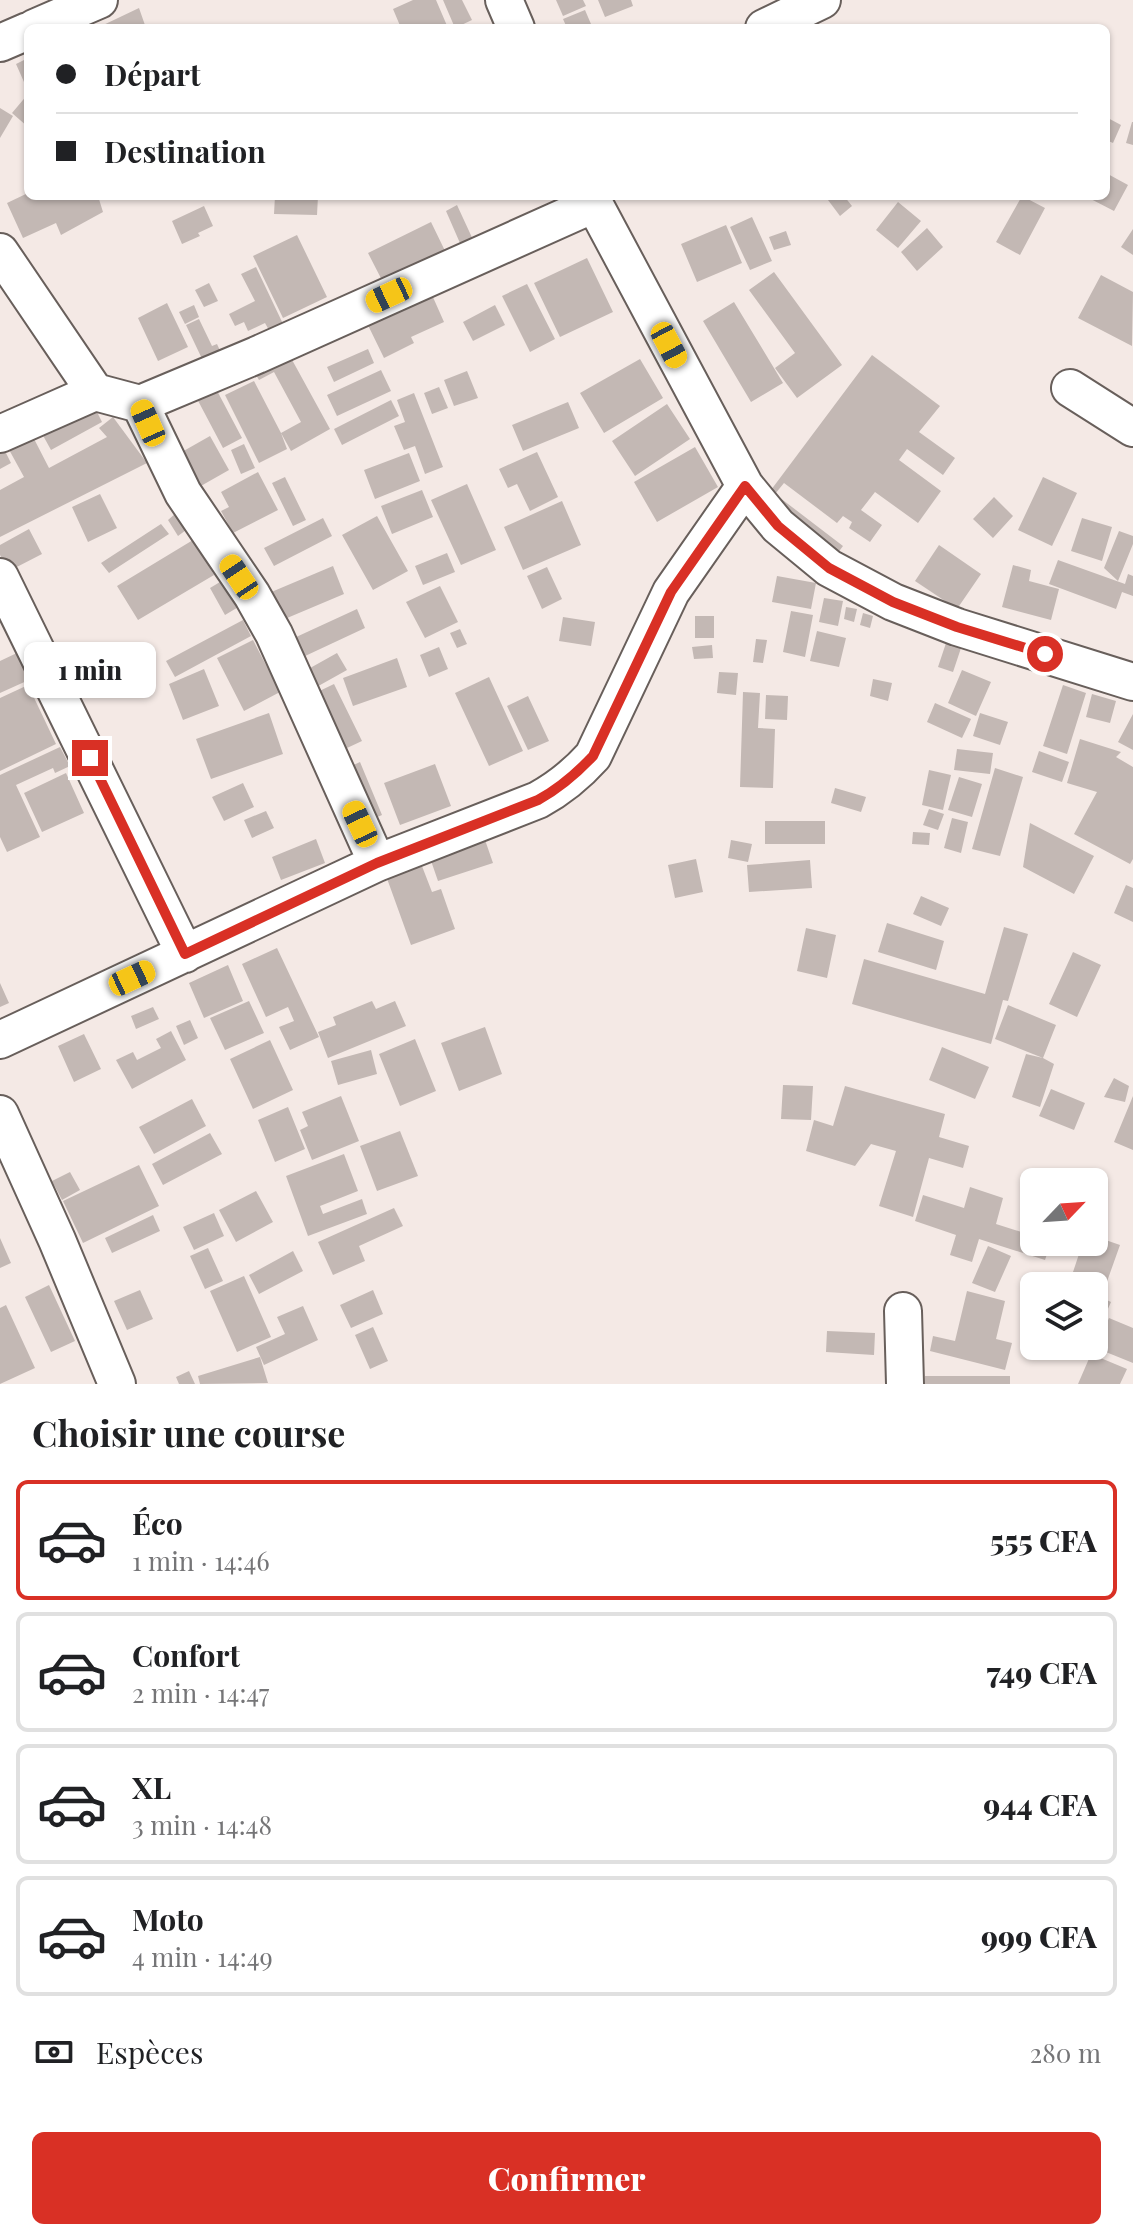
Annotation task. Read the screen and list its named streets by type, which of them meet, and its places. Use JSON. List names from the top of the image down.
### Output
{
  "north": "top right",
  "page": {
    "banner": ["Départ", "Destination"],
    "bubble": "1 min",
    "heading": "Choisir une course",
    "list": [
      {
        "name": "Éco",
        "note": "1 min · 14:46",
        "value": "555 CFA"
      },
      {
        "name": "Confort",
        "note": "2 min · 14:47",
        "value": "749 CFA"
      },
      {
        "name": "XL",
        "note": "3 min · 14:48",
        "value": "944 CFA"
      },
      {
        "name": "Moto",
        "note": "4 min · 14:49",
        "value": "999 CFA"
      }
    ],
    "pay": ["Espèces", "280 m"],
    "buttons": "Confirmer"
  }
}
